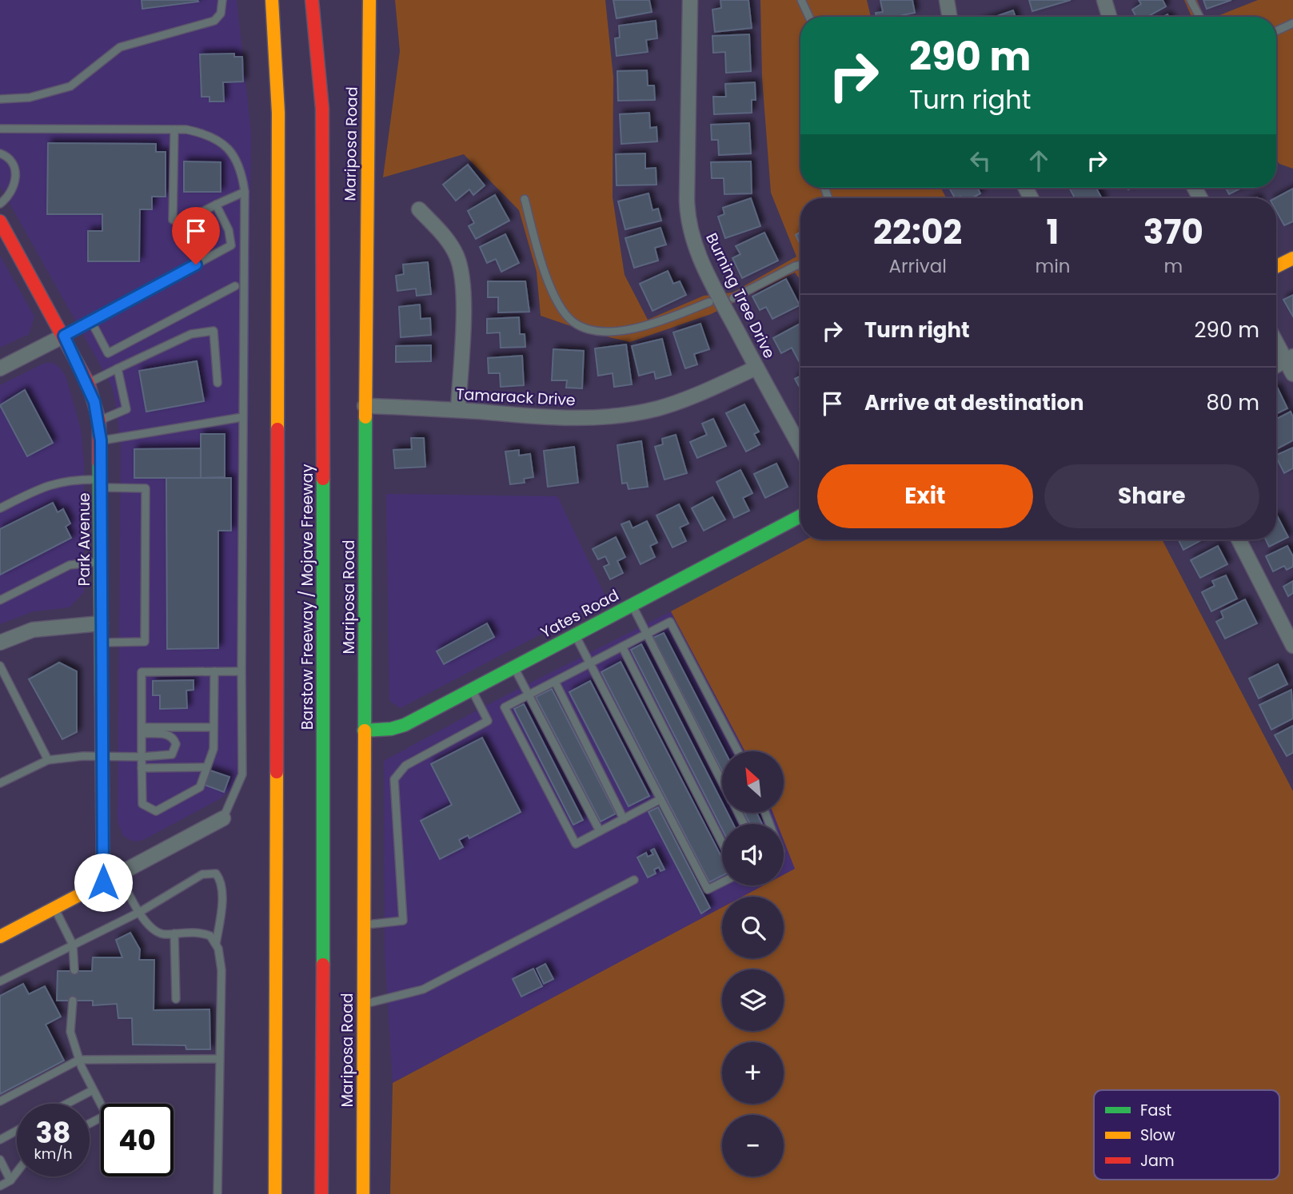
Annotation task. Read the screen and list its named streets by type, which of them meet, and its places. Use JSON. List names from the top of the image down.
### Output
{
  "streets": {
    "main road": [
      "Mariposa Road",
      "Park Avenue",
      "Barstow Freeway / Mojave Freeway",
      "Yates Road"
    ],
    "street": ["Burning Tree Drive", "Tamarack Drive"]
  },
  "crossings": [
    ["Mariposa Road", "Tamarack Drive"],
    ["Mariposa Road", "Yates Road"],
    ["Burning Tree Drive", "Tamarack Drive"]
  ],
  "legend": ["Fast", "Slow", "Jam"],
  "north": "top left",
  "page": {
    "turn": ["290 m", "Turn right"],
    "eta": [
      "22:02",
      "Arrival",
      "1",
      "min",
      "370",
      "m"
    ],
    "list": [
      {
        "name": "Turn right",
        "value": "290 m"
      },
      {
        "name": "Arrive at destination",
        "value": "80 m"
      }
    ],
    "buttons": ["Exit", "Share"],
    "map_buttons": ["+", "−"],
    "speed": "38 km/h",
    "limit": "40"
  }
}
